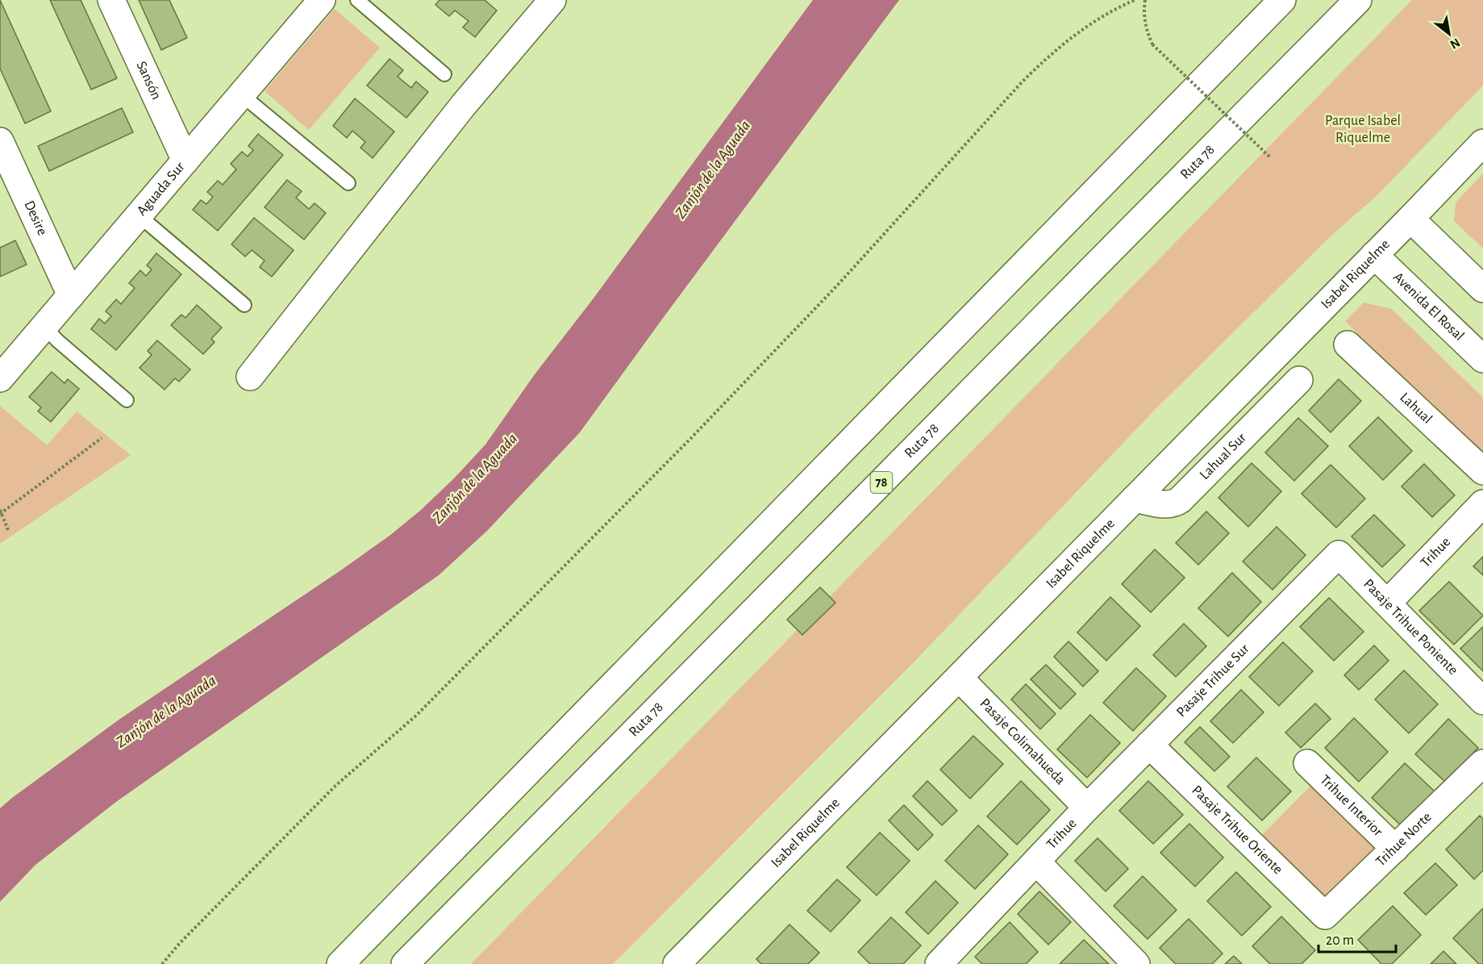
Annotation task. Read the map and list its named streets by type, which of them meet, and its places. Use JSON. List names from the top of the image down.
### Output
{
  "streets": {
    "main road": [
      "Sansón",
      "Ruta 78",
      "Aguada Sur",
      "Desire",
      "Isabel Riquelme",
      "Avenida El Rosal",
      "Lahual",
      "Lahual Sur",
      "78",
      "Trihue",
      "Pasaje Trihue Poniente",
      "Pasaje Trihue Sur",
      "Pasaje Colimahueda",
      "Trihue Interior",
      "Pasaje Trihue Oriente",
      "Trihue Norte"
    ]
  },
  "crossings": [
    ["Sansón", "Aguada Sur"],
    ["Aguada Sur", "Desire"],
    ["Isabel Riquelme", "Avenida El Rosal"],
    ["Isabel Riquelme", "Lahual Sur"],
    ["Isabel Riquelme", "Pasaje Colimahueda"],
    ["Trihue", "Pasaje Trihue Poniente"],
    ["Trihue", "Pasaje Trihue Sur"],
    ["Trihue", "Pasaje Colimahueda"],
    ["Pasaje Trihue Poniente", "Pasaje Trihue Sur"],
    ["Pasaje Trihue Sur", "Pasaje Colimahueda"],
    ["Pasaje Trihue Sur", "Pasaje Trihue Oriente"],
    ["Trihue Interior", "Trihue Norte"],
    ["Pasaje Trihue Oriente", "Trihue Norte"]
  ],
  "water": ["Zanjón de la Aguada"],
  "parks": ["Parque Isabel Riquelme"],
  "scale_bar": "20 m",
  "north": "bottom right"
}
